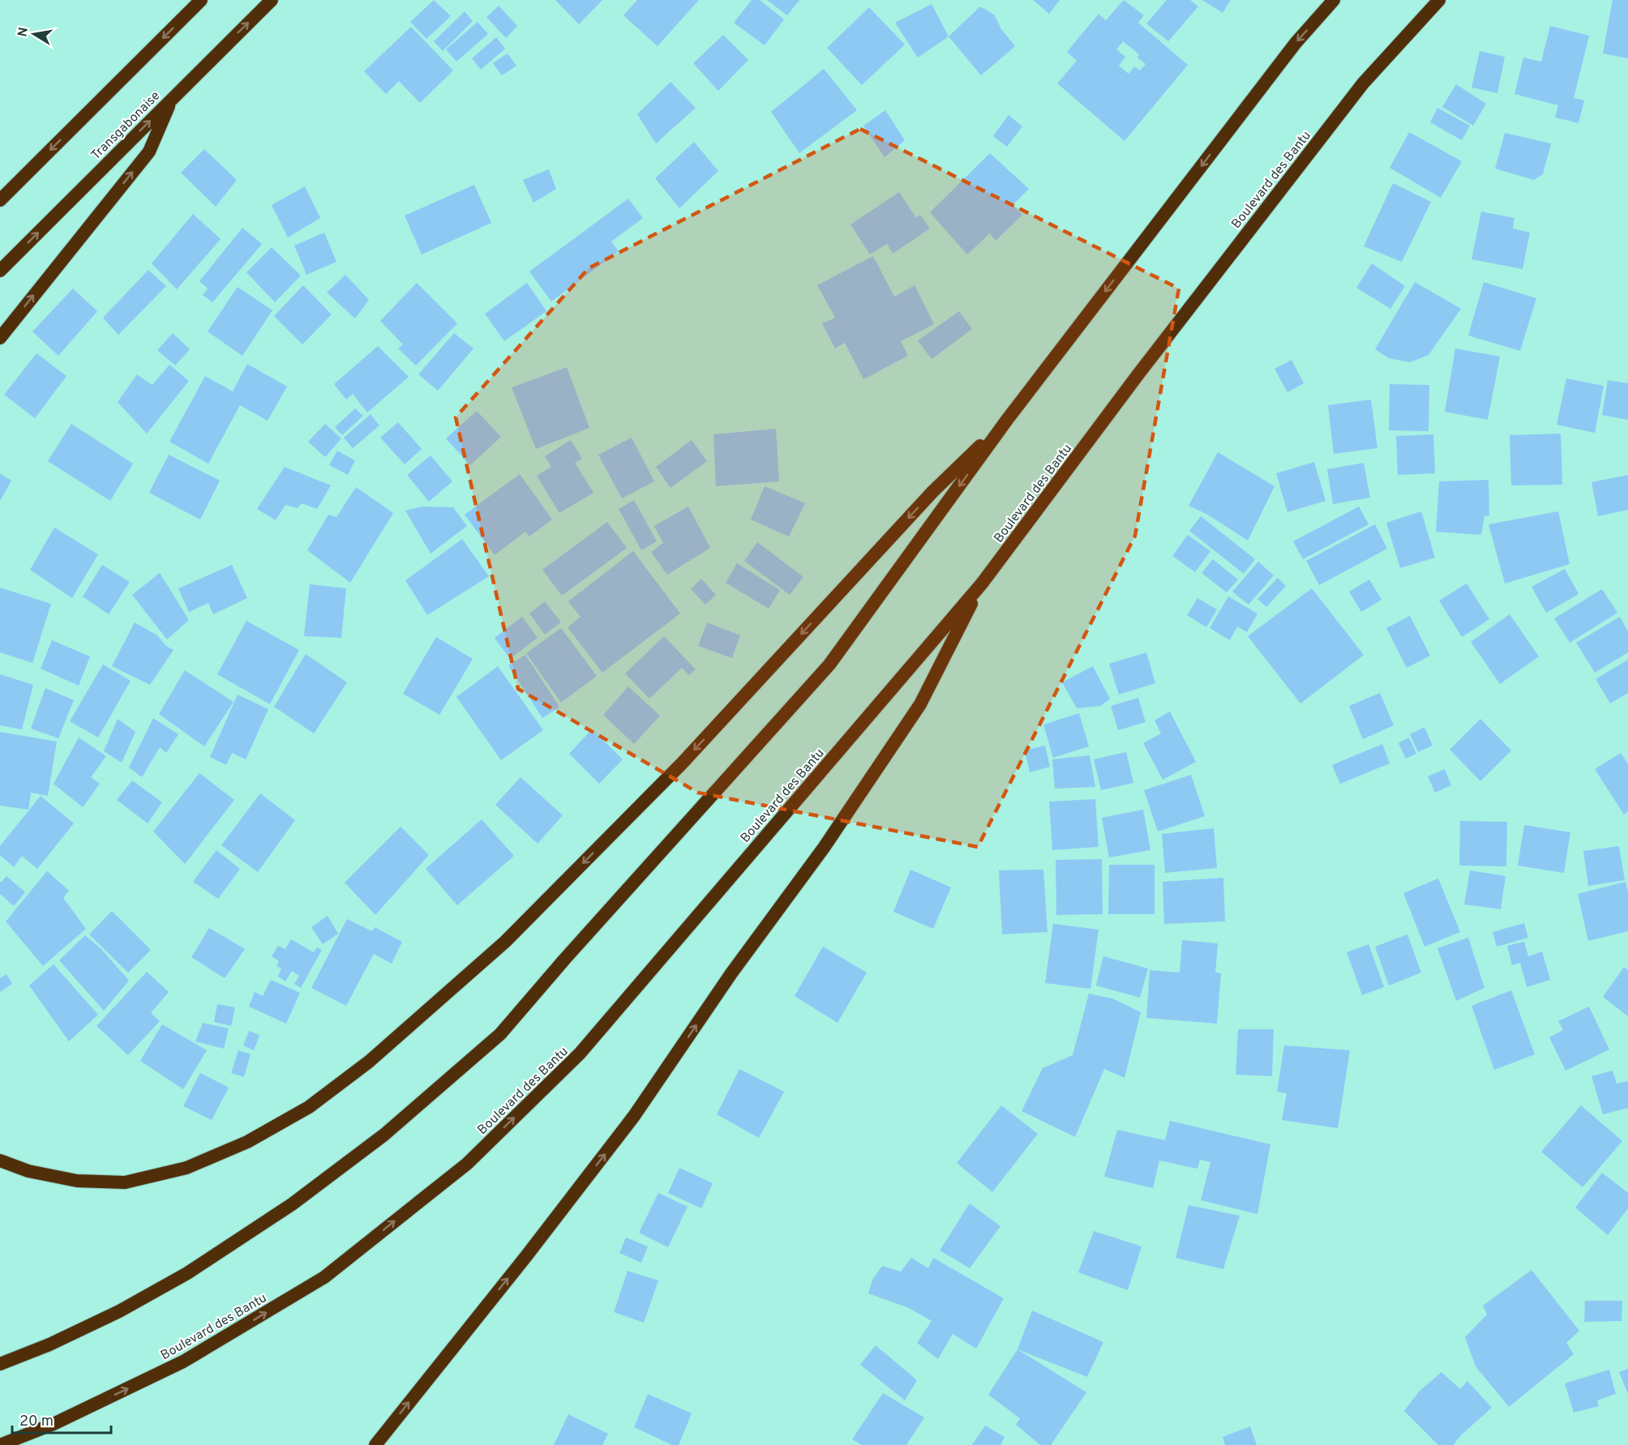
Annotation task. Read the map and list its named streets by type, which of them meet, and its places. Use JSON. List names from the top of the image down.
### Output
{
  "streets": {
    "highway": ["Transgabonaise", "Boulevard des Bantu"]
  },
  "scale_bar": "20 m",
  "north": "left"
}
